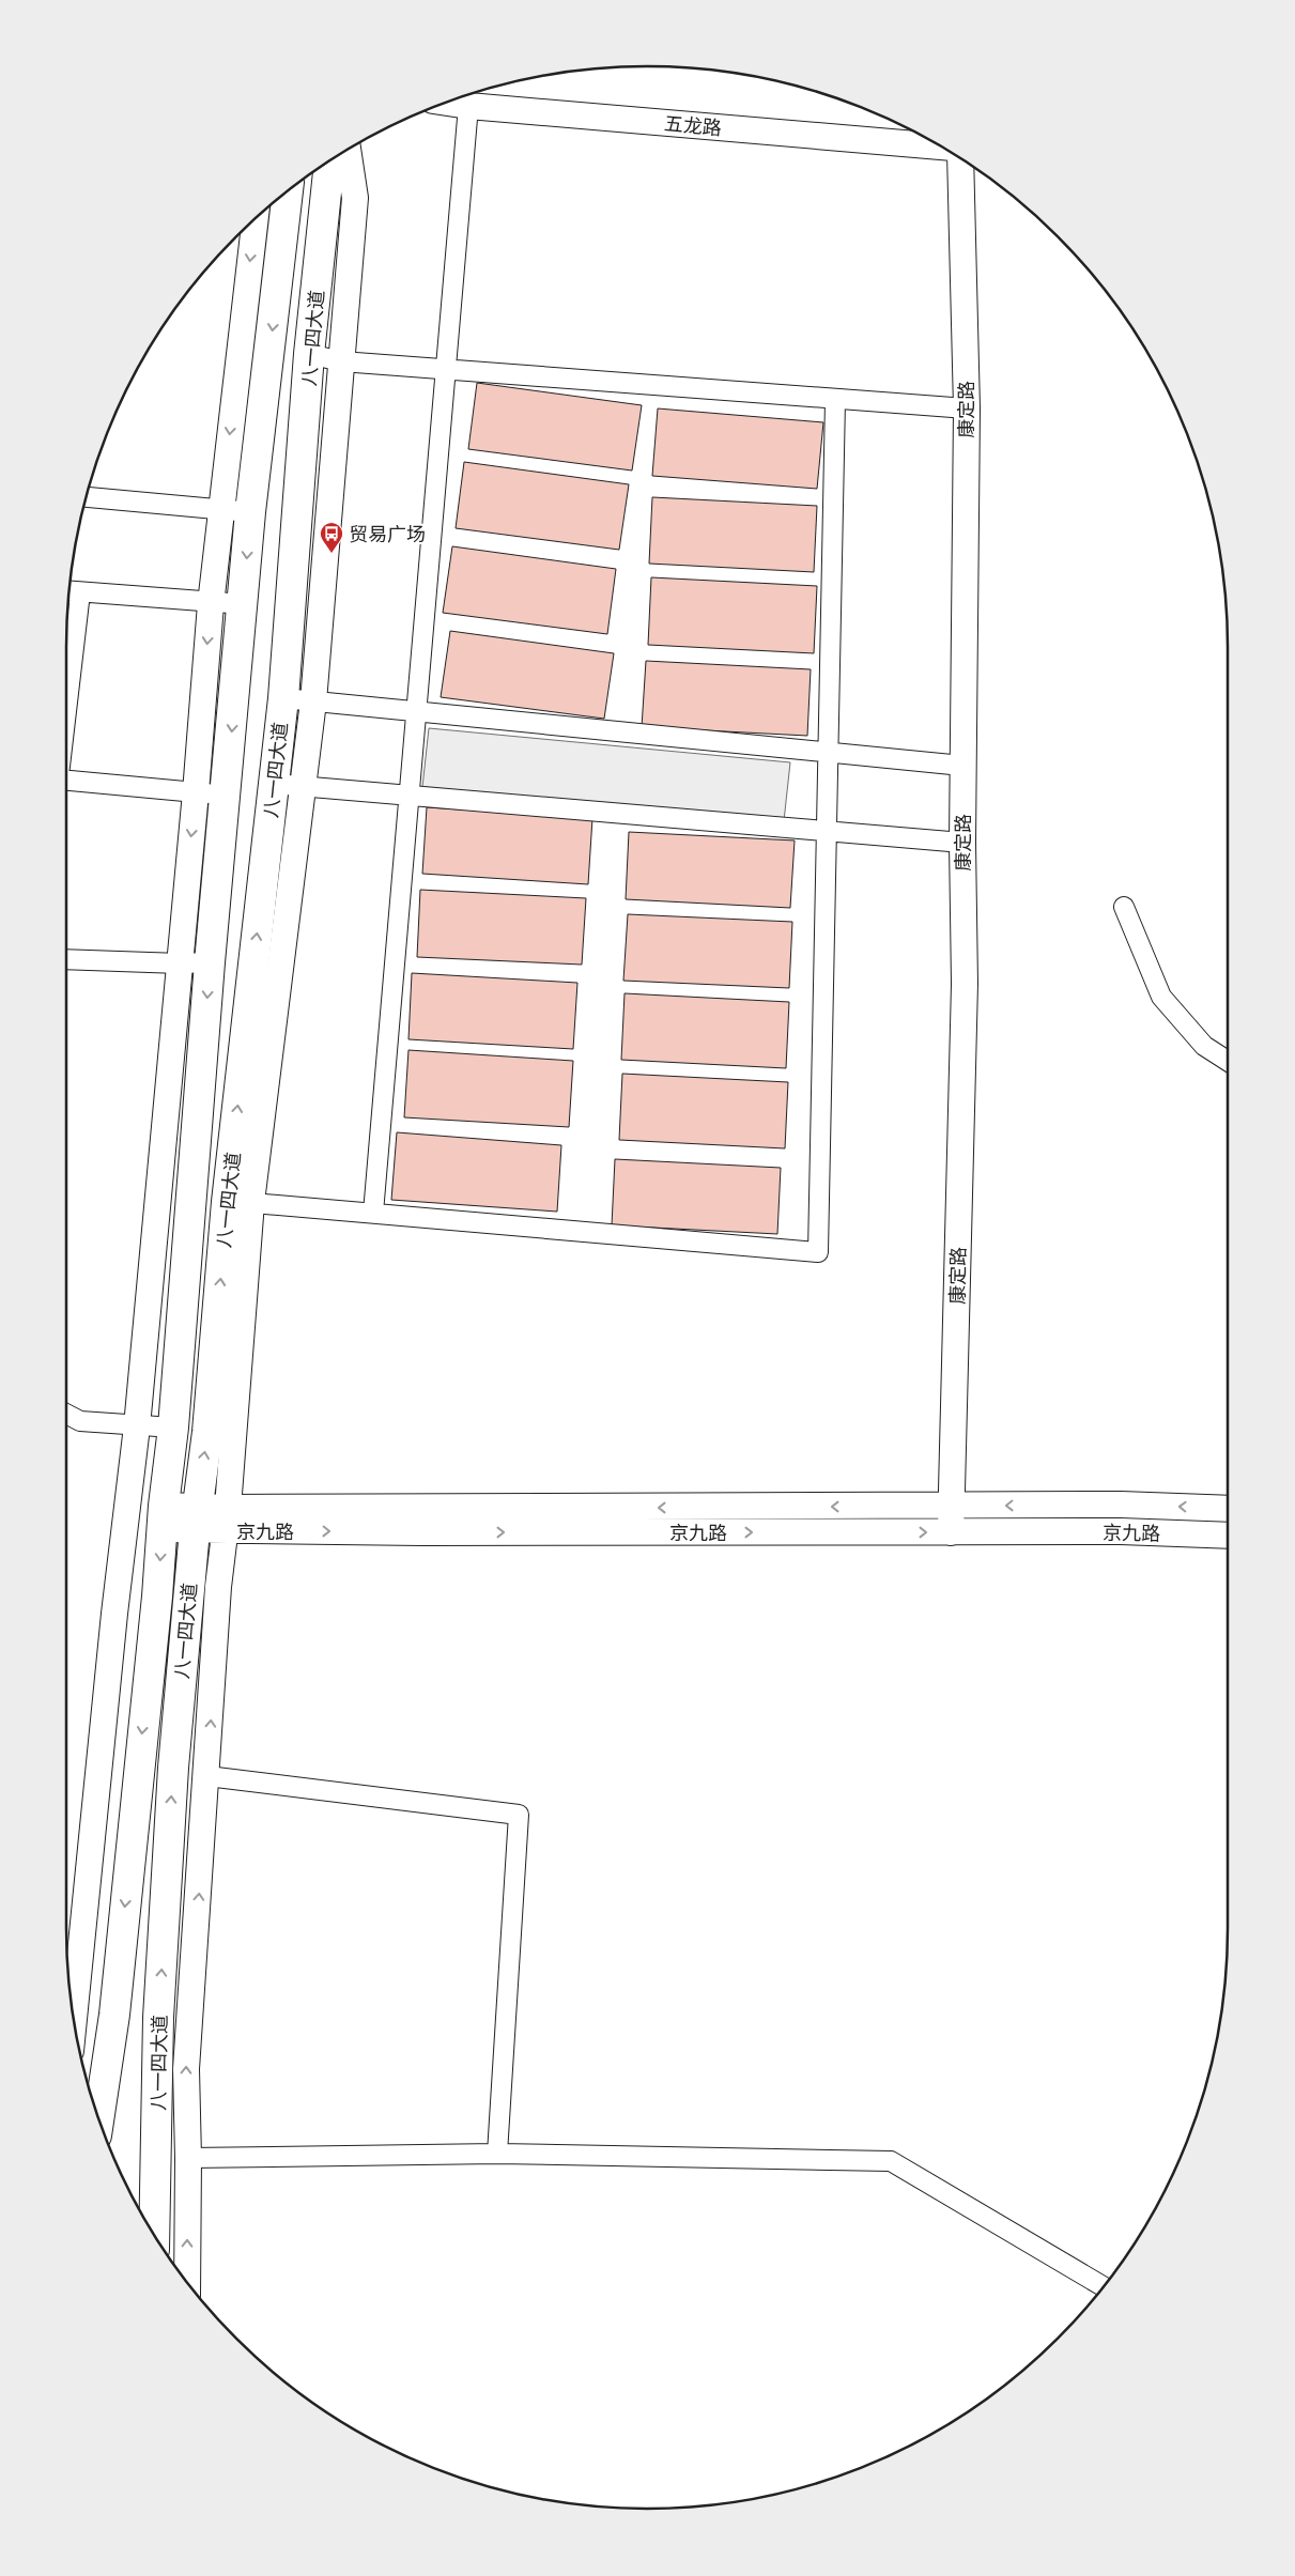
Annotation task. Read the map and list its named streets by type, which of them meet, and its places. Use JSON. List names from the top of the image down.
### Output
{
  "streets": {
    "main road": ["八一四大道"],
    "street": ["五龙路", "康定路", "京九路"]
  },
  "crossings": [
    ["八一四大道", "京九路"],
    ["康定路", "京九路"]
  ],
  "places": {
    "bus stop": ["贸易广场"]
  }
}
